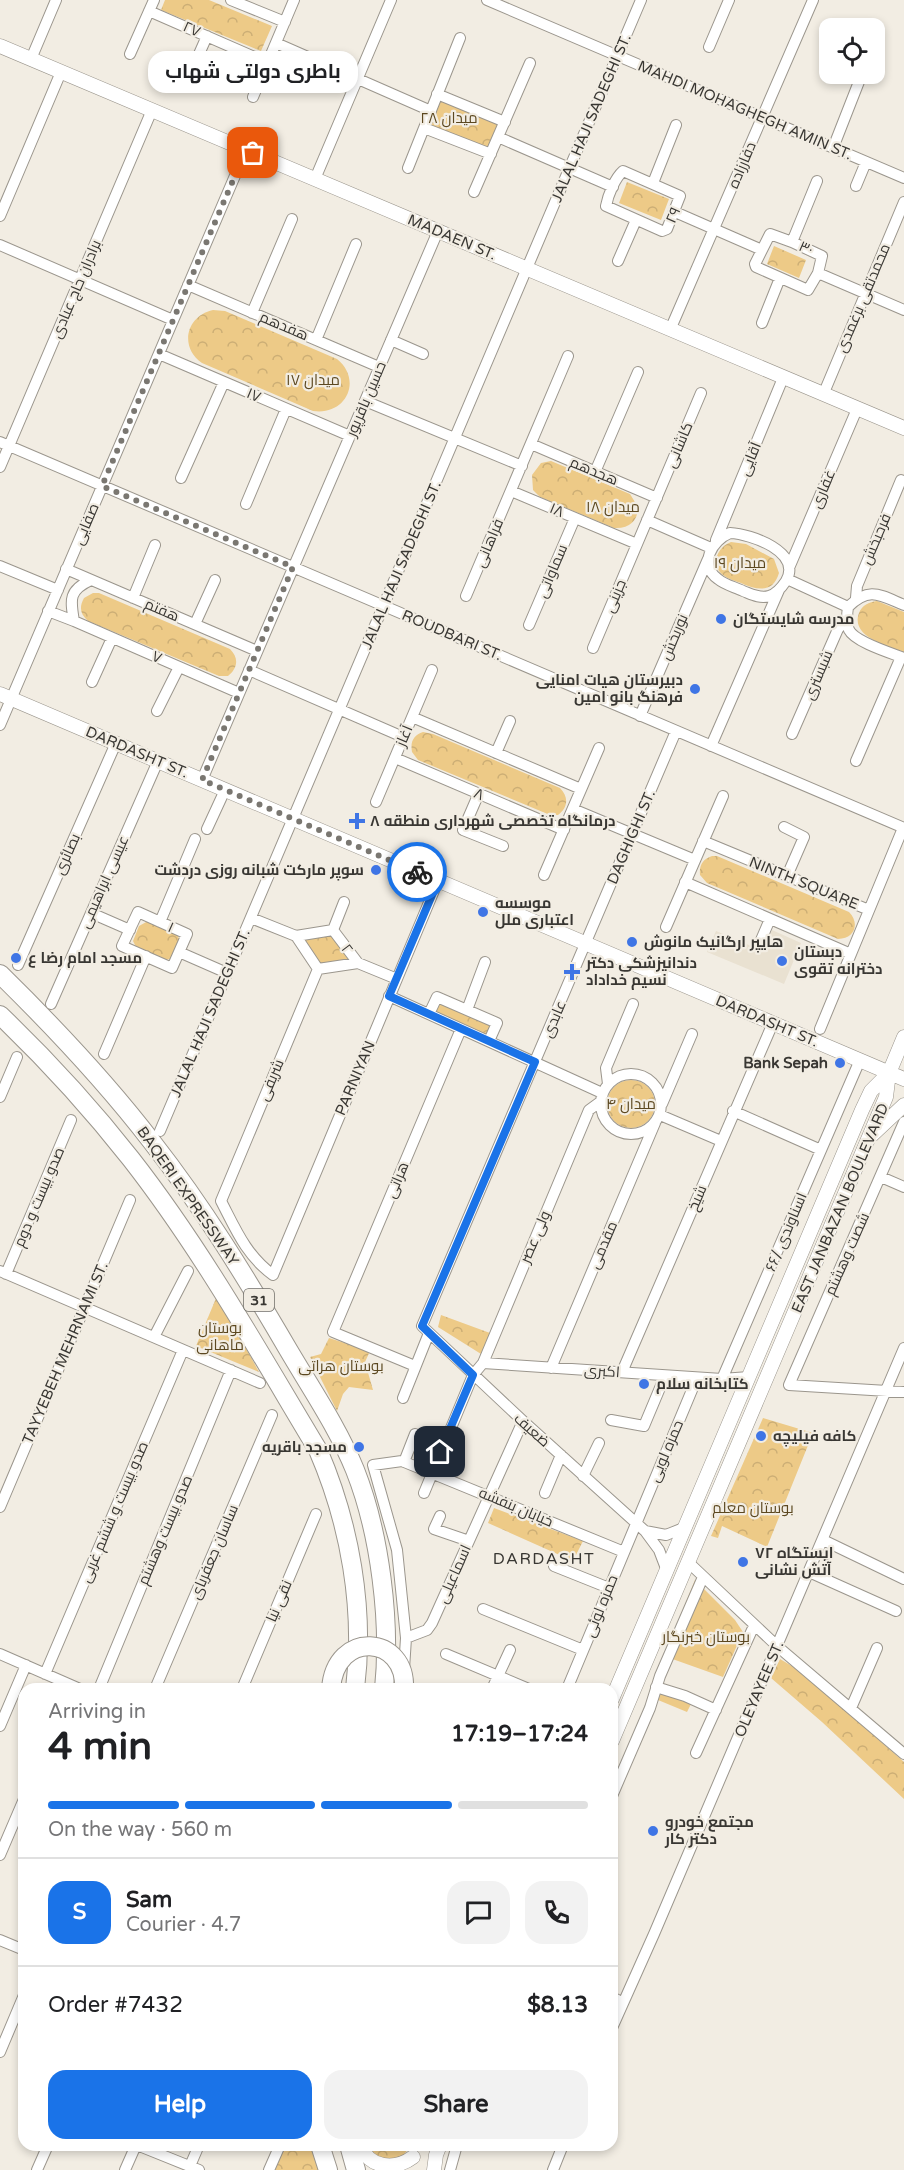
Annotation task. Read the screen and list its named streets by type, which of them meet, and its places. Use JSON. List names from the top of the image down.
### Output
{
  "streets": {
    "highway": ["BAQERI EXPRESSWAY", "31"],
    "main road": ["MADAEN ST.", "DARDASHT ST.", "EAST JANBAZAN BOULEVARD"],
    "street": [
      "۲۷",
      "MAHDI MOHAGHEGH AMIN ST.",
      "JALAL HAJI SADEGHI ST.",
      "دفارزاده",
      "۲۹",
      "۳۰",
      "برادران حاج عبادی",
      "محمدتقی برغمدی",
      "هفدهم",
      "۱۷",
      "حسین باقرپور",
      "کاشانی",
      "آقایی",
      "هجدهم",
      "غفاری",
      "۱۸",
      "صفایی",
      "فرحبخش",
      "فراهانی",
      "سماواتی",
      "جزینی",
      "هفتم",
      "ROUDBARI ST.",
      "نوربخش",
      "۷",
      "شبستری",
      "آغاز",
      "۸",
      "DAGHIGHI ST.",
      "بصائری",
      "عیسی ابراهیمی",
      "NINTH SQUARE",
      "۱",
      "۲",
      "عابدی",
      "PARNIYAN",
      "شریفی",
      "هراتی",
      "صدو بیست و دوم",
      "شیخ",
      "اسناوندی /۶۶",
      "ولی عصر",
      "مقدمی",
      "شصت وهشتم",
      "TAYYEBEH MEHRNAMI ST.",
      "اکبری",
      "ضعیف",
      "حمزه لویی",
      "خیابان بنفشه",
      "صدو بیست و ششم غربی",
      "صدو بیست وهشتم",
      "ساسان جعفربای",
      "اسماعیلی",
      "نقی نیا",
      "حمزه لوئی",
      "OLEYAYEE ST."
    ]
  },
  "crossings": [
    ["MAHDI MOHAGHEGH AMIN ST.", "JALAL HAJI SADEGHI ST."],
    ["MAHDI MOHAGHEGH AMIN ST.", "دفارزاده"],
    ["JALAL HAJI SADEGHI ST.", "MADAEN ST."],
    ["JALAL HAJI SADEGHI ST.", "ROUDBARI ST."],
    ["JALAL HAJI SADEGHI ST.", "DARDASHT ST."],
    ["دفارزاده", "MADAEN ST."],
    ["MADAEN ST.", "برادران حاج عبادی"],
    ["MADAEN ST.", "محمدتقی برغمدی"],
    ["MADAEN ST.", "حسین باقرپور"],
    ["MADAEN ST.", "آقایی"],
    ["MADAEN ST.", "غفاری"],
    ["MADAEN ST.", "صفایی"],
    ["برادران حاج عبادی", "ROUDBARI ST."],
    ["هفدهم", "حسین باقرپور"],
    ["هفدهم", "صفایی"],
    ["۱۷", "حسین باقرپور"],
    ["۱۷", "صفایی"],
    ["حسین باقرپور", "هفتم"],
    ["حسین باقرپور", "ROUDBARI ST."],
    ["حسین باقرپور", "۷"],
    ["حسین باقرپور", "DARDASHT ST."],
    ["کاشانی", "هجدهم"],
    ["کاشانی", "جزینی"],
    ["آقایی", "غفاری"],
    ["آقایی", "نوربخش"],
    ["هجدهم", "فراهانی"],
    ["غفاری", "نوربخش"],
    ["۱۸", "فراهانی"],
    ["۱۸", "سماواتی"],
    ["۱۸", "جزینی"],
    ["صفایی", "هفتم"],
    ["صفایی", "ROUDBARI ST."],
    ["صفایی", "۷"],
    ["صفایی", "DARDASHT ST."],
    ["فرحبخش", "شبستری"],
    ["ROUDBARI ST.", "نوربخش"],
    ["ROUDBARI ST.", "DAGHIGHI ST."],
    ["آغاز", "۸"],
    ["DARDASHT ST.", "DAGHIGHI ST."],
    ["DARDASHT ST.", "بصائری"],
    ["DARDASHT ST.", "عیسی ابراهیمی"],
    ["DARDASHT ST.", "عابدی"],
    ["DARDASHT ST.", "PARNIYAN"],
    ["DARDASHT ST.", "شیخ"],
    ["DARDASHT ST.", "EAST JANBAZAN BOULEVARD"],
    ["DARDASHT ST.", "اسناوندی /۶۶"],
    ["DAGHIGHI ST.", "عابدی"],
    ["۲", "شریفی"],
    ["عابدی", "هراتی"],
    ["عابدی", "ضعیف"],
    ["PARNIYAN", "شریفی"],
    ["شیخ", "اکبری"],
    ["EAST JANBAZAN BOULEVARD", "ضعیف"],
    ["اسناوندی /۶۶", "اکبری"],
    ["ولی عصر", "مقدمی"],
    ["ولی عصر", "اکبری"],
    ["ولی عصر", "ضعیف"],
    ["ولی عصر", "خیابان بنفشه"],
    ["مقدمی", "اکبری"],
    ["شصت وهشتم", "OLEYAYEE ST."],
    ["اکبری", "حمزه لویی"],
    ["ضعیف", "حمزه لویی"],
    ["ضعیف", "اسماعیلی"],
    ["ضعیف", "حمزه لوئی"],
    ["حمزه لویی", "حمزه لوئی"],
    ["خیابان بنفشه", "اسماعیلی"],
    ["خیابان بنفشه", "حمزه لوئی"]
  ],
  "districts": ["DARDASHT"],
  "parks": [
    "میدان ۲۸",
    "میدان ۱۷",
    "میدان ۱۸",
    "میدان ۱۹",
    "میدان ۴",
    "بوستان ماهانی",
    "بوستان هراتی",
    "بوستان معلم",
    "بوستان خبرنگار"
  ],
  "places": {
    "other": [
      "باطری دولتی شهاب",
      "مدرسه شایستگان",
      "دبیرستان هیات امنایی فرهنگ بانو امین",
      "سوپر مارکت شبانه روزی دردشت",
      "موسسه اعتباری ملل",
      "هایپر ارگانیک مانوش",
      "مسجد امام رضا ع",
      "دبستان دخترانه تقوی",
      "Bank Sepah",
      "کتابخانه سلام",
      "کافه فیلیچه",
      "مسجد باقریه",
      "ایستگاه ۷۲ آتش نشانی",
      "مجتمع خودرو دکتر کار"
    ],
    "health": ["درمانگاه تخصصی شهرداری منطقه ۸", "دندانپزشکی دکتر نسیم خداداد"]
  },
  "page": {
    "bubble": "باطری دولتی شهاب",
    "heading": ["4 min", "Arriving in", "17:19–17:24"],
    "panel": [
      "Sam",
      "Courier · 4.7",
      "Order #7432",
      "$8.13"
    ],
    "bar": "On the way · 560 m",
    "round": "S",
    "buttons": ["Help", "Share"]
  }
}
